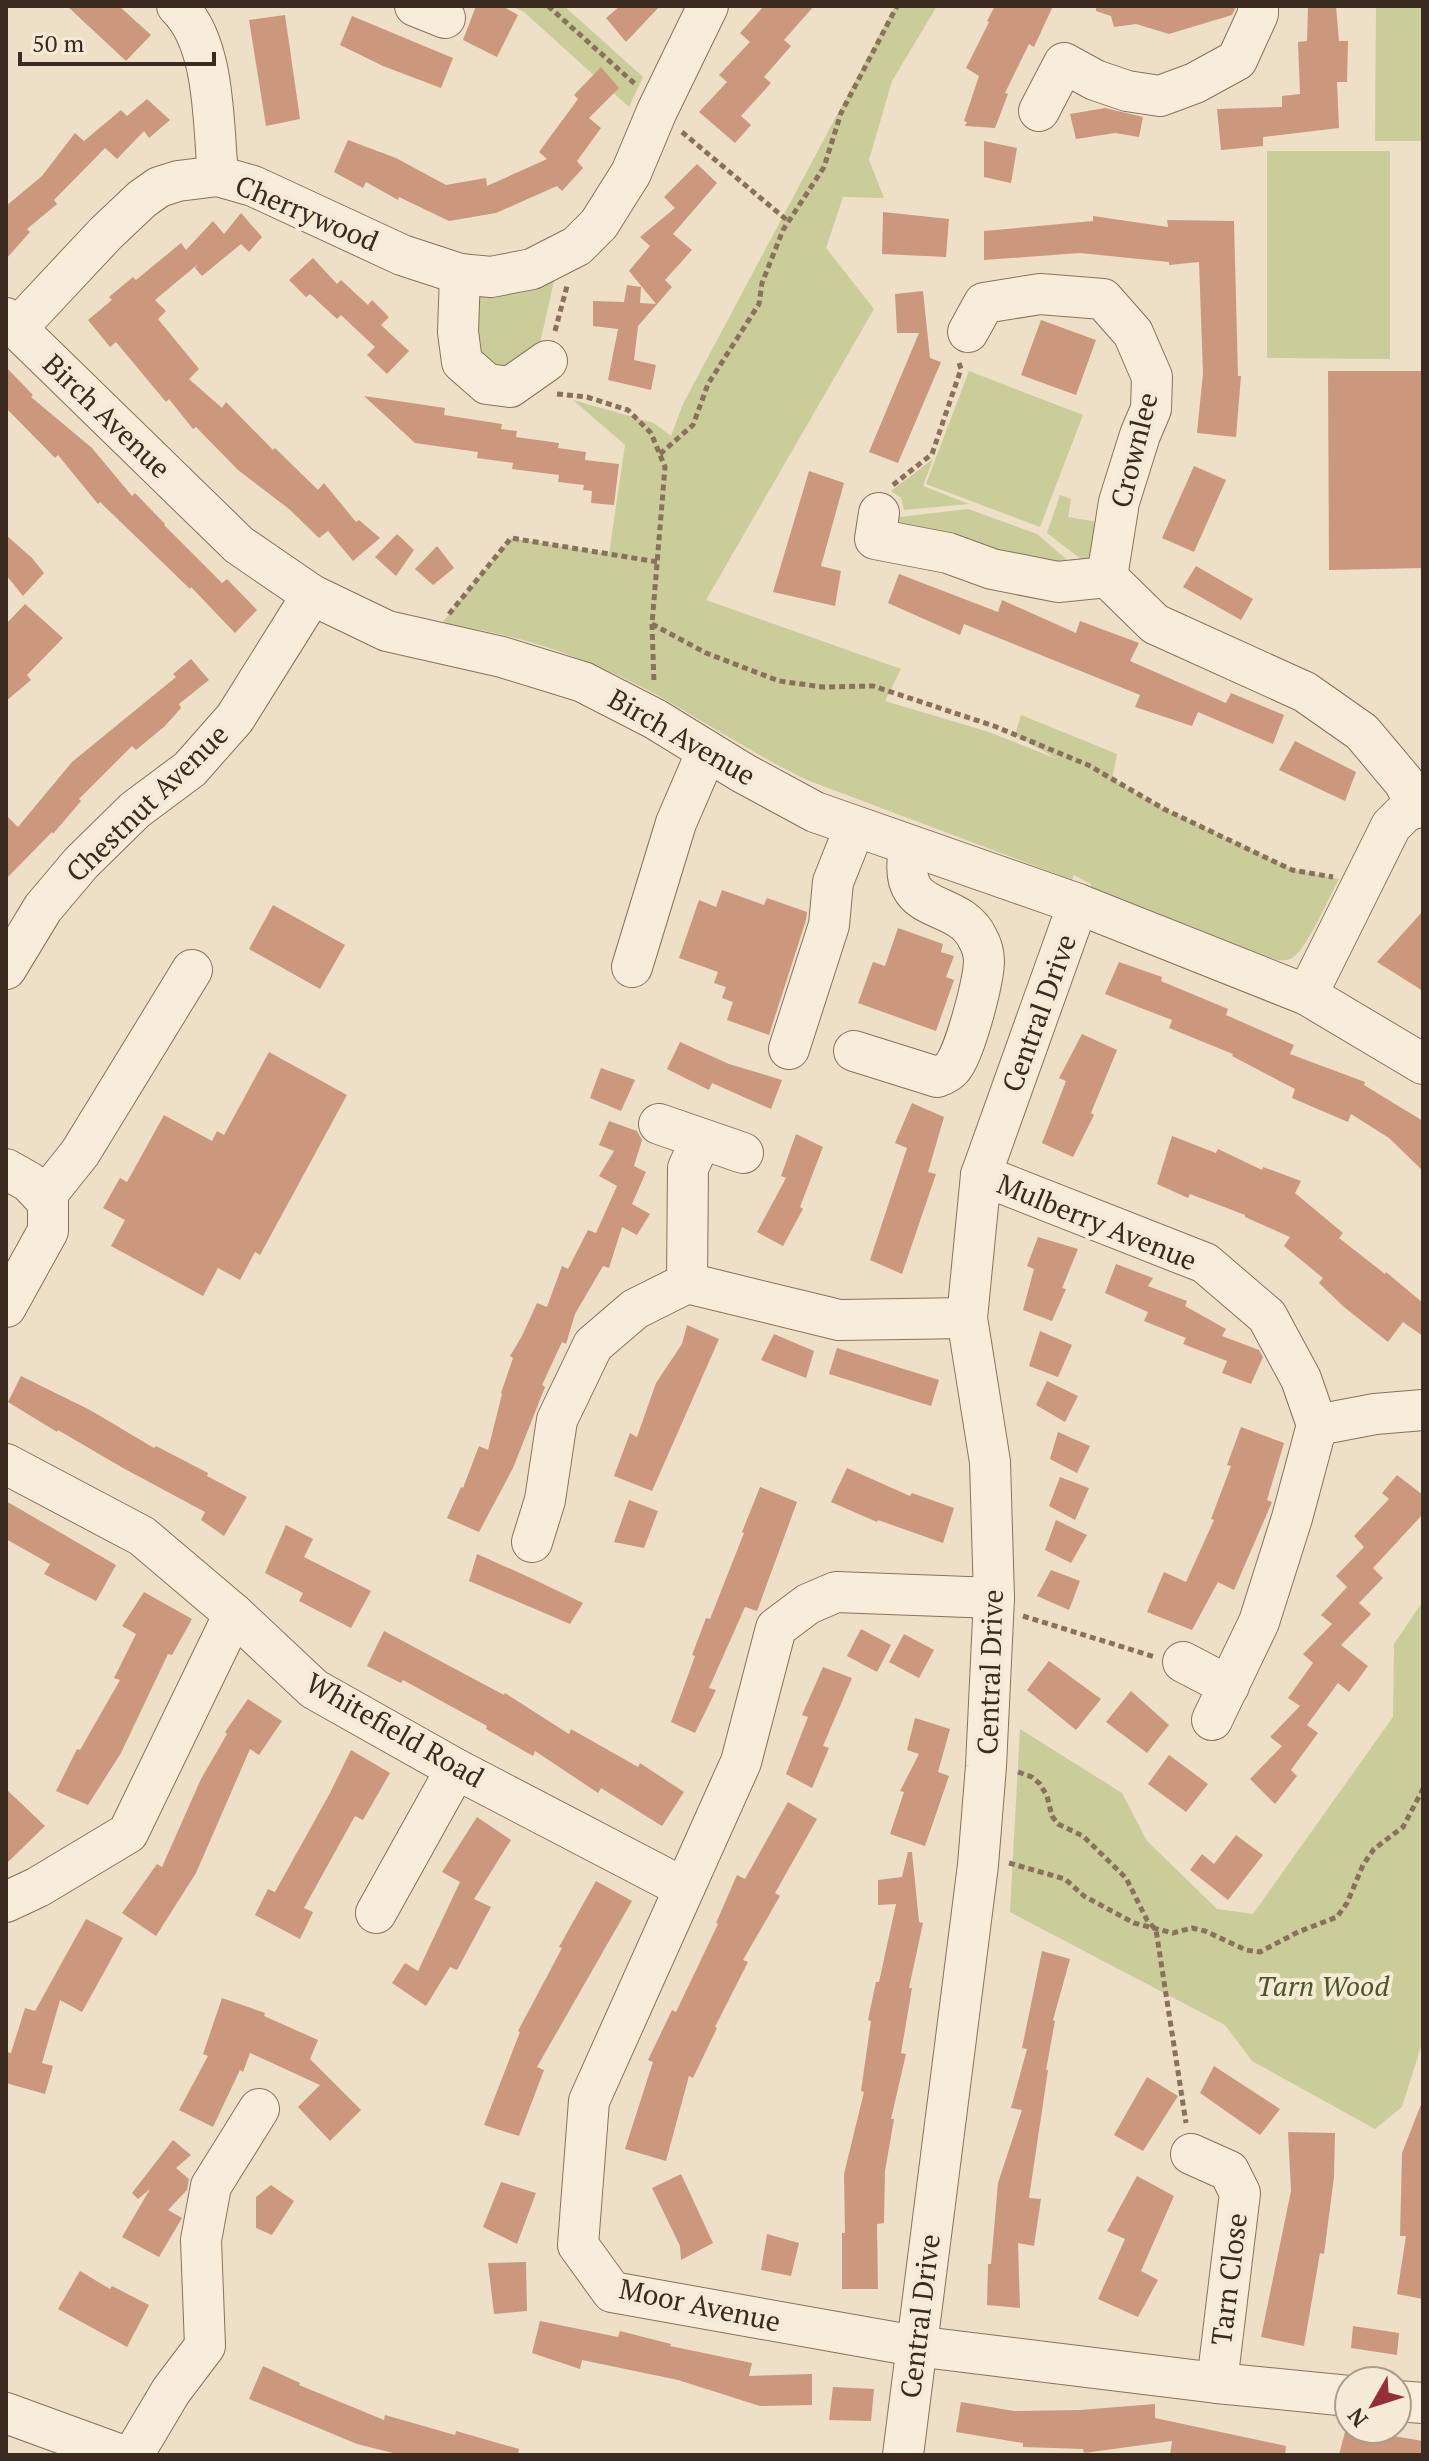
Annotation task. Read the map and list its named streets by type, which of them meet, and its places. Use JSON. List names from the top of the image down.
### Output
{
  "streets": {
    "street": [
      "Cherrywood",
      "Birch Avenue",
      "Crownlee",
      "Chestnut Avenue",
      "Central Drive",
      "Mulberry Avenue",
      "Whitefield Road",
      "Tarn Close",
      "Moor Avenue"
    ]
  },
  "crossings": [
    ["Cherrywood", "Birch Avenue"],
    ["Birch Avenue", "Chestnut Avenue"],
    ["Birch Avenue", "Central Drive"],
    ["Central Drive", "Mulberry Avenue"],
    ["Central Drive", "Moor Avenue"],
    ["Whitefield Road", "Moor Avenue"],
    ["Tarn Close", "Moor Avenue"]
  ],
  "parks": ["Tarn Wood"],
  "scale_bar": "50 m",
  "north": "bottom left"
}
